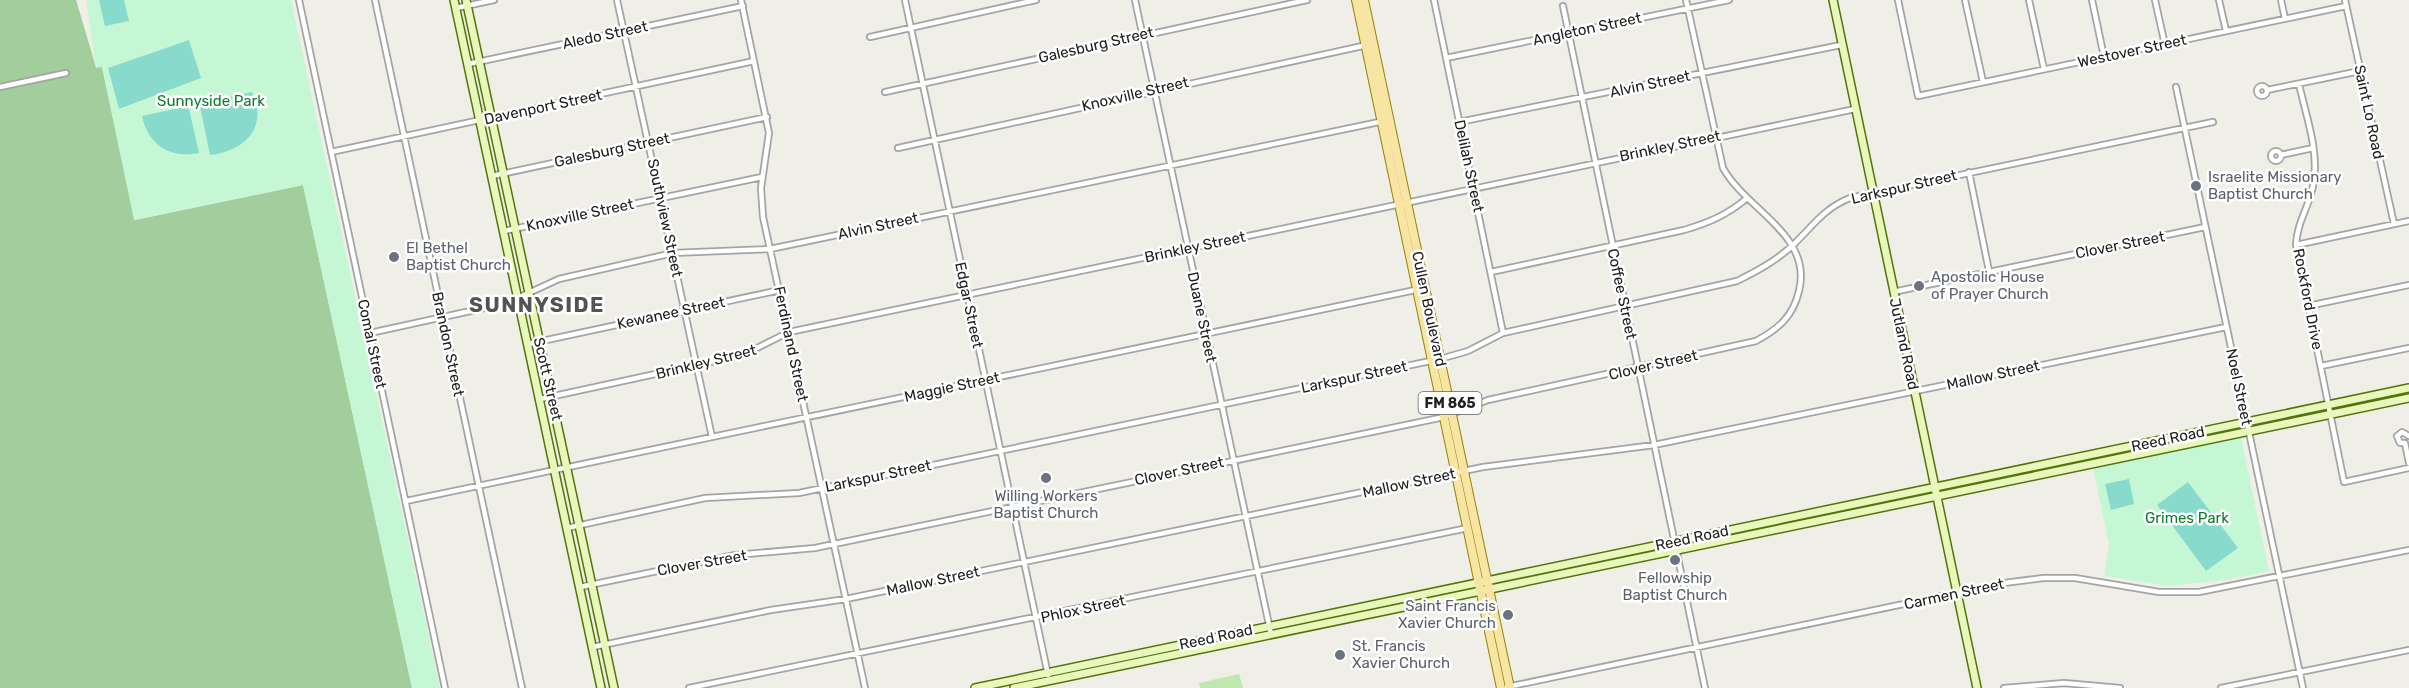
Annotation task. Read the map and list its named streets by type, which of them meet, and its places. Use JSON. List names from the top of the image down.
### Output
{
  "streets": {
    "main road": ["Cullen Boulevard", "FM 865"],
    "street": [
      "Angleton Street",
      "Aledo Street",
      "Galesburg Street",
      "Westover Street",
      "Alvin Street",
      "Knoxville Street",
      "Davenport Street",
      "Saint Lo Road",
      "Brinkley Street",
      "Delilah Street",
      "Larkspur Street",
      "Southview Street",
      "Clover Street",
      "Coffee Street",
      "Rockford Drive",
      "Edgar Street",
      "Kewanee Street",
      "Duane Street",
      "Comal Street",
      "Brandon Street",
      "Ferdinand Street",
      "Jutland Road",
      "Mallow Street",
      "Scott Street",
      "Maggie Street",
      "Noel Street",
      "Reed Road",
      "Carmen Street",
      "Phlox Street"
    ]
  },
  "crossings": [
    ["Angleton Street", "Delilah Street"],
    ["Angleton Street", "Coffee Street"],
    ["Aledo Street", "Southview Street"],
    ["Aledo Street", "Ferdinand Street"],
    ["Aledo Street", "Scott Street"],
    ["Galesburg Street", "Southview Street"],
    ["Galesburg Street", "Edgar Street"],
    ["Galesburg Street", "Duane Street"],
    ["Galesburg Street", "Ferdinand Street"],
    ["Galesburg Street", "Scott Street"],
    ["Westover Street", "Saint Lo Road"],
    ["Alvin Street", "Delilah Street"],
    ["Alvin Street", "Southview Street"],
    ["Alvin Street", "Coffee Street"],
    ["Alvin Street", "Edgar Street"],
    ["Alvin Street", "Cullen Boulevard"],
    ["Alvin Street", "Duane Street"],
    ["Alvin Street", "Comal Street"],
    ["Alvin Street", "Brandon Street"],
    ["Alvin Street", "Ferdinand Street"],
    ["Alvin Street", "Jutland Road"],
    ["Alvin Street", "Scott Street"],
    ["Knoxville Street", "Southview Street"],
    ["Knoxville Street", "Edgar Street"],
    ["Knoxville Street", "Cullen Boulevard"],
    ["Knoxville Street", "Duane Street"],
    ["Knoxville Street", "Ferdinand Street"],
    ["Knoxville Street", "Scott Street"],
    ["Davenport Street", "Southview Street"],
    ["Davenport Street", "Comal Street"],
    ["Davenport Street", "Brandon Street"],
    ["Davenport Street", "Ferdinand Street"],
    ["Davenport Street", "Scott Street"],
    ["Brinkley Street", "Delilah Street"],
    ["Brinkley Street", "Southview Street"],
    ["Brinkley Street", "Coffee Street"],
    ["Brinkley Street", "Edgar Street"],
    ["Brinkley Street", "Cullen Boulevard"],
    ["Brinkley Street", "Duane Street"],
    ["Brinkley Street", "Ferdinand Street"],
    ["Brinkley Street", "Jutland Road"],
    ["Brinkley Street", "Scott Street"],
    ["Delilah Street", "Larkspur Street"],
    ["Larkspur Street", "Clover Street"],
    ["Larkspur Street", "Coffee Street"],
    ["Larkspur Street", "Edgar Street"],
    ["Larkspur Street", "Cullen Boulevard"],
    ["Larkspur Street", "Duane Street"],
    ["Larkspur Street", "Ferdinand Street"],
    ["Larkspur Street", "Jutland Road"],
    ["Larkspur Street", "Scott Street"],
    ["Larkspur Street", "Noel Street"],
    ["Southview Street", "Kewanee Street"],
    ["Southview Street", "Maggie Street"],
    ["Clover Street", "Coffee Street"],
    ["Clover Street", "Edgar Street"],
    ["Clover Street", "Cullen Boulevard"],
    ["Clover Street", "Duane Street"],
    ["Clover Street", "Ferdinand Street"],
    ["Clover Street", "Jutland Road"],
    ["Clover Street", "Scott Street"],
    ["Clover Street", "Noel Street"],
    ["Coffee Street", "Mallow Street"],
    ["Coffee Street", "Reed Road"],
    ["Coffee Street", "Carmen Street"],
    ["Rockford Drive", "Reed Road"],
    ["Edgar Street", "Mallow Street"],
    ["Edgar Street", "Maggie Street"],
    ["Edgar Street", "Reed Road"],
    ["Edgar Street", "Phlox Street"],
    ["Cullen Boulevard", "Mallow Street"],
    ["Cullen Boulevard", "Maggie Street"],
    ["Cullen Boulevard", "Reed Road"],
    ["Cullen Boulevard", "Carmen Street"],
    ["Cullen Boulevard", "Phlox Street"],
    ["Kewanee Street", "Ferdinand Street"],
    ["Kewanee Street", "Scott Street"],
    ["Duane Street", "Mallow Street"],
    ["Duane Street", "Maggie Street"],
    ["Duane Street", "Reed Road"],
    ["Duane Street", "Phlox Street"],
    ["Comal Street", "Maggie Street"],
    ["Brandon Street", "Maggie Street"],
    ["Ferdinand Street", "Mallow Street"],
    ["Ferdinand Street", "Maggie Street"],
    ["Ferdinand Street", "Phlox Street"],
    ["Jutland Road", "Mallow Street"],
    ["Jutland Road", "Reed Road"],
    ["Jutland Road", "Carmen Street"],
    ["Mallow Street", "Scott Street"],
    ["Mallow Street", "Noel Street"],
    ["Scott Street", "Maggie Street"],
    ["Noel Street", "Reed Road"],
    ["Noel Street", "Carmen Street"]
  ],
  "districts": ["SUNNYSIDE"],
  "parks": ["Sunnyside Park", "Grimes Park"],
  "places": [
    "Israelite Missionary Baptist Church",
    "El Bethel Baptist Church",
    "Apostolic House of Prayer Church",
    "Willing Workers Baptist Church",
    "Fellowship Baptist Church",
    "Saint Francis Xavier Church",
    "St. Francis Xavier Church"
  ]
}
